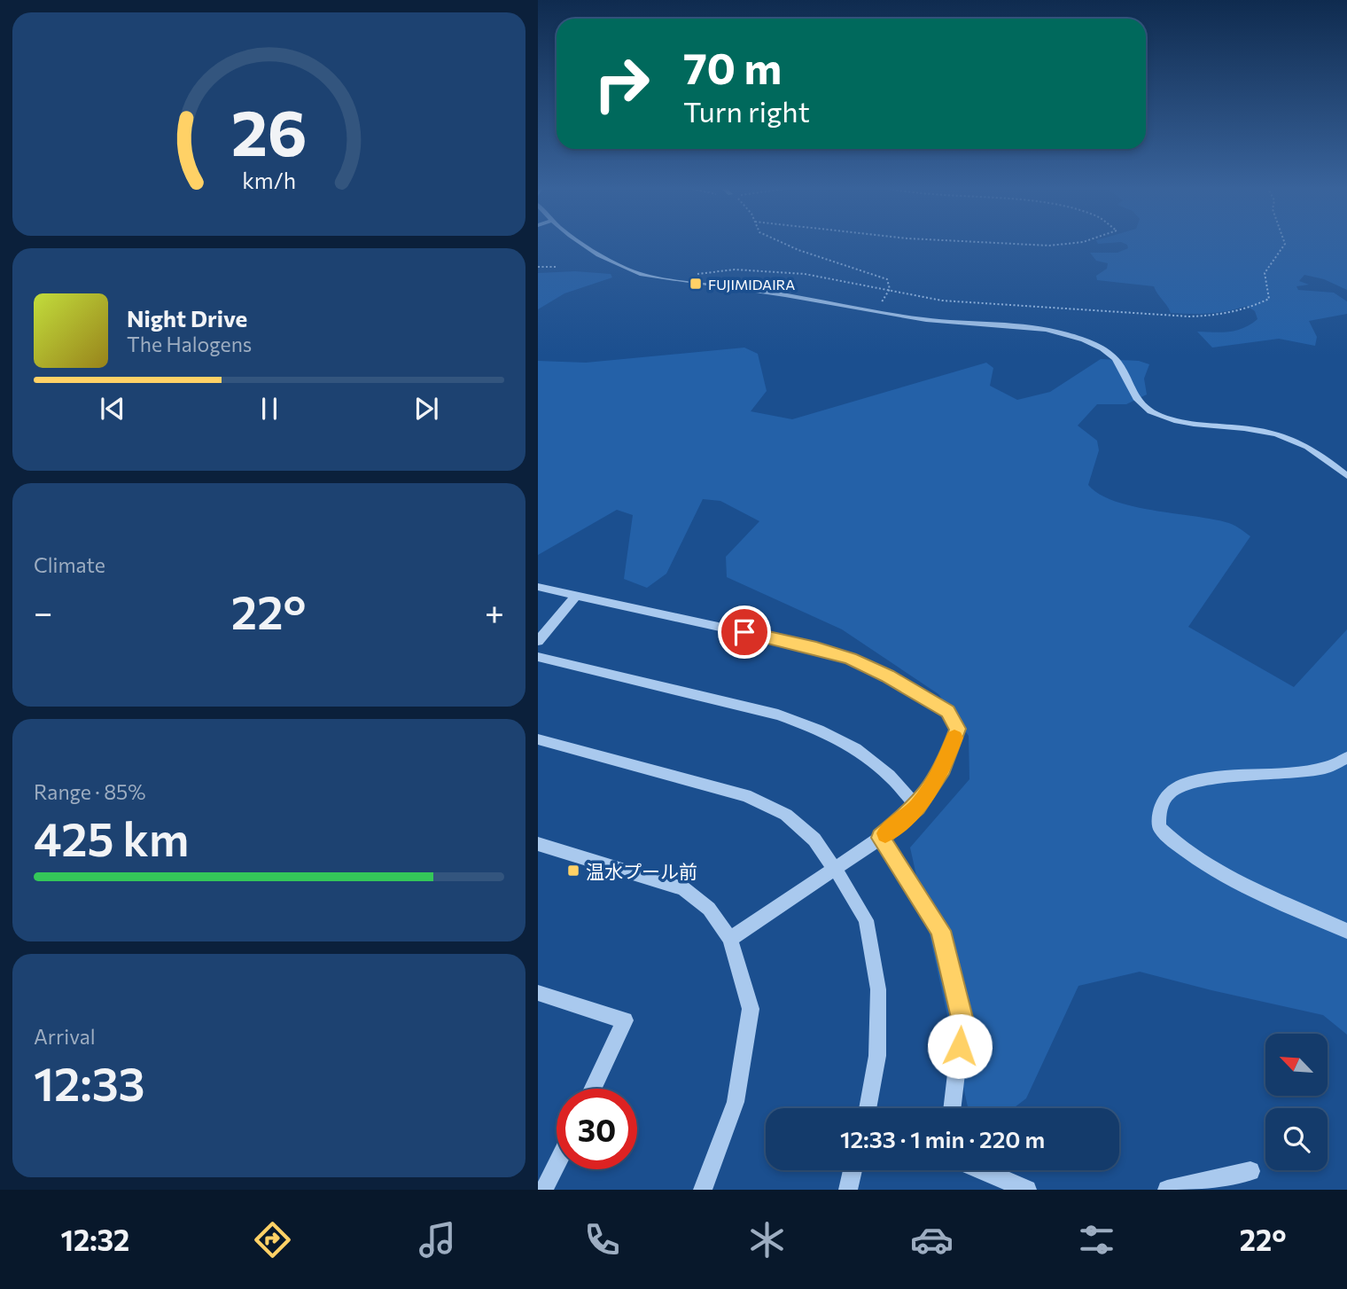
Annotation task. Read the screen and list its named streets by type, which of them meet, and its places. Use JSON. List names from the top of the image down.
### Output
{
  "places": {
    "transit": ["FUJIMIDAIRA", "温水プール前"]
  },
  "north": "top left",
  "page": {
    "turn": ["70 m", "Turn right"],
    "song": ["Night Drive", "The Halogens"],
    "tile": [
      "Climate",
      ["Range · 85%", "425 km"],
      ["Arrival", "12:33"]
    ],
    "heat": ["−", "22°", "+"],
    "limit": "30",
    "trip": "12:33 · 1 min · 220 m",
    "tabs": ["12:32", "22°"],
    "gauge": ["26", "km/h"]
  }
}
